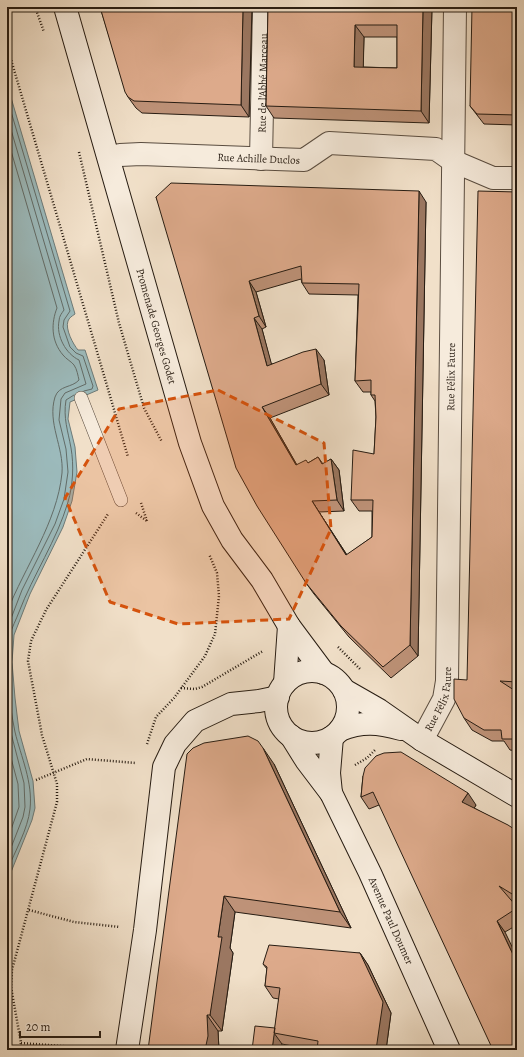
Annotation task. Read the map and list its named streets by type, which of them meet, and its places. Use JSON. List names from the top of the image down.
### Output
{
  "streets": {
    "street": [
      "Rue de l'Abbé Marceau",
      "Rue Achille Duclos",
      "Promenade Georges Godet",
      "Rue Félix Faure",
      "Avenue Paul Doumer"
    ]
  },
  "crossings": [
    ["Rue de l'Abbé Marceau", "Rue Achille Duclos"],
    ["Rue Achille Duclos", "Promenade Georges Godet"],
    ["Rue Achille Duclos", "Rue Félix Faure"],
    ["Promenade Georges Godet", "Avenue Paul Doumer"]
  ],
  "scale_bar": "20 m"
}
